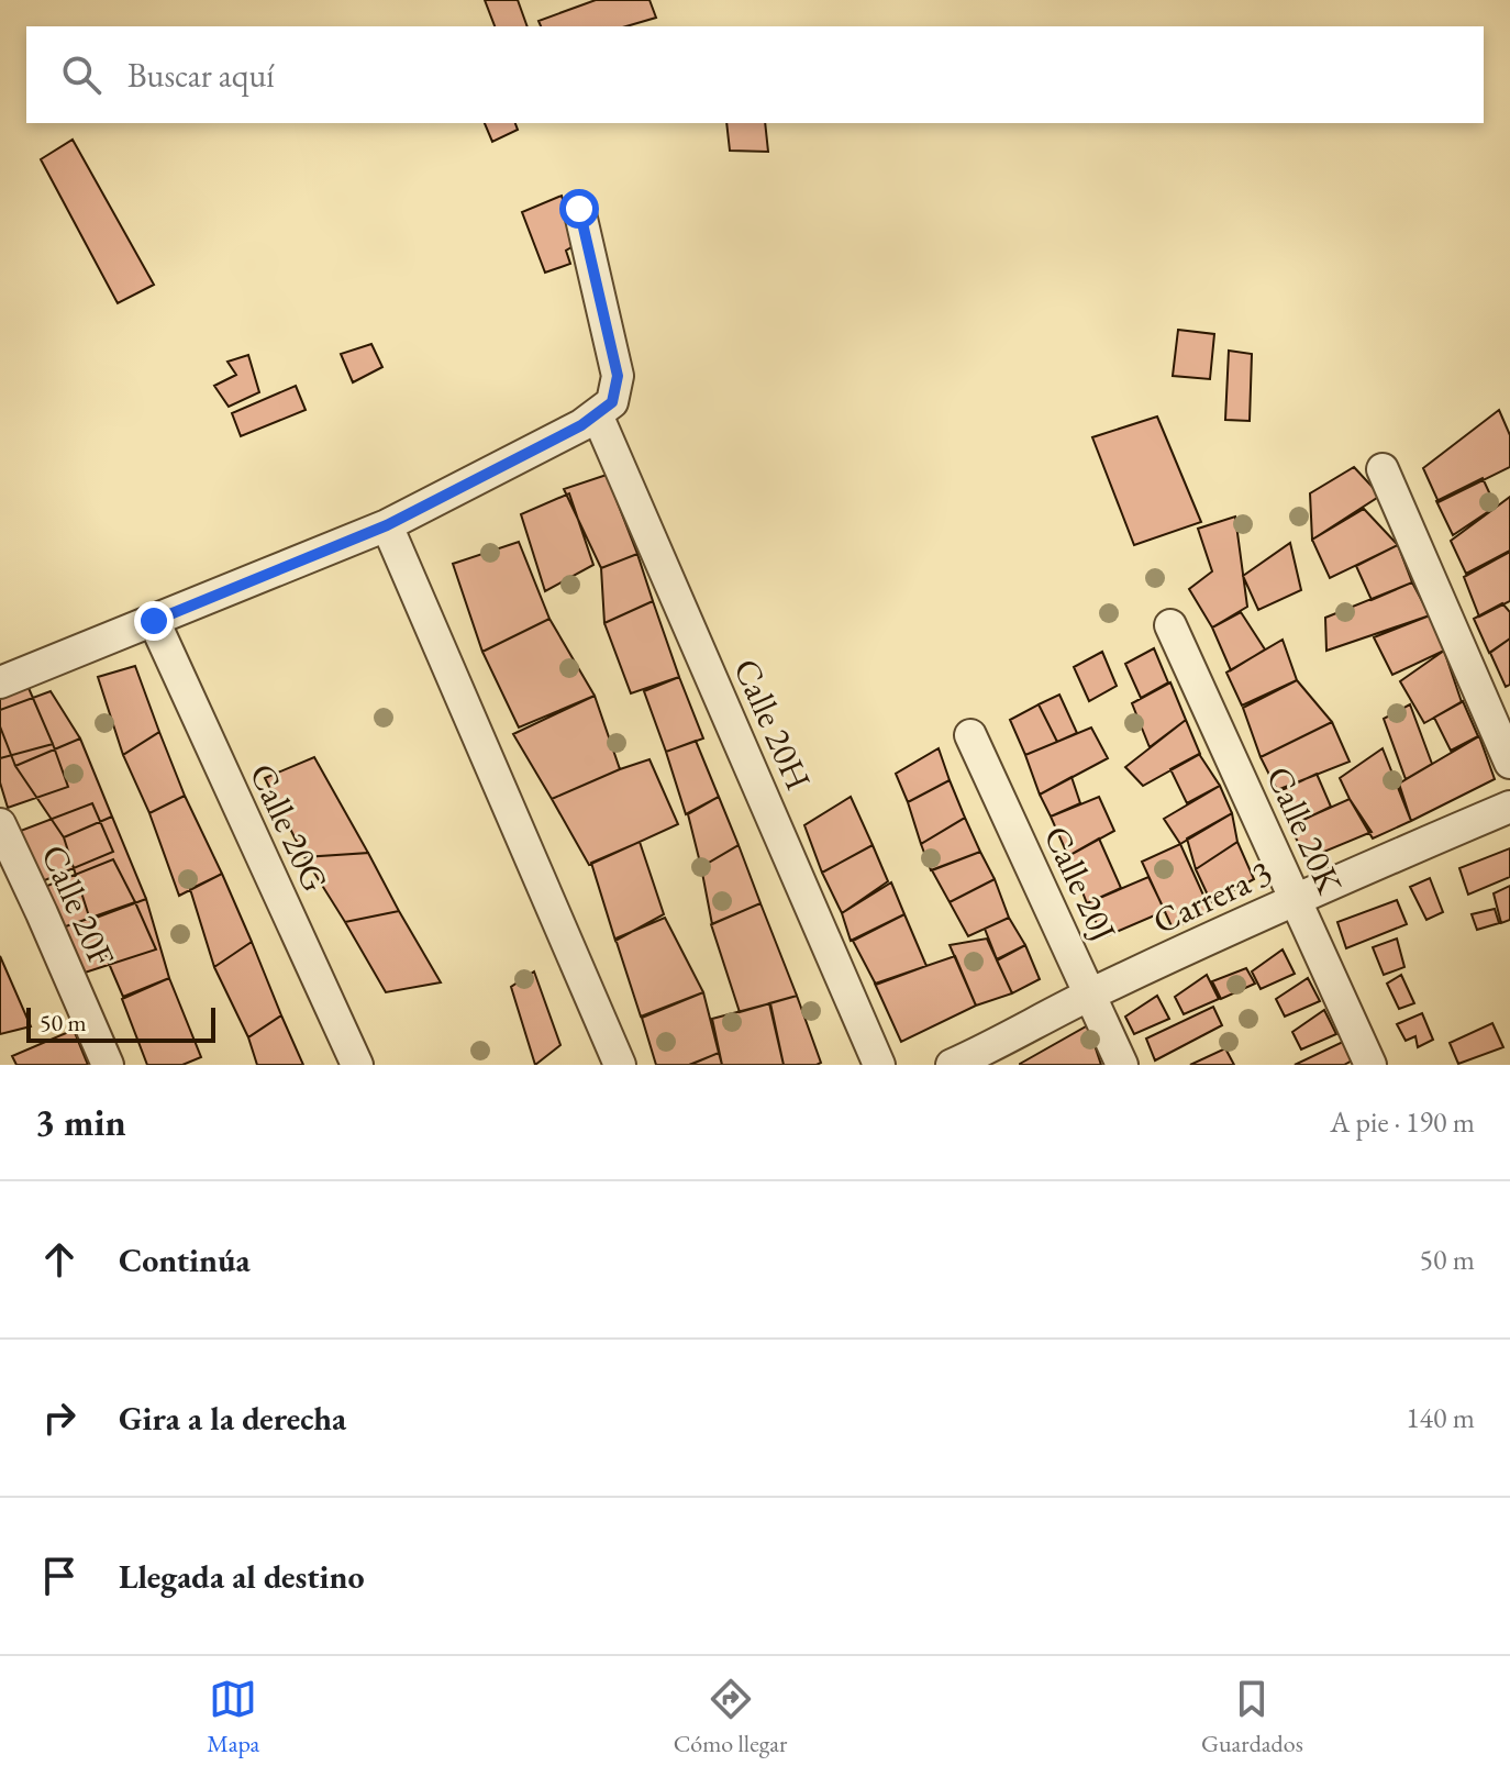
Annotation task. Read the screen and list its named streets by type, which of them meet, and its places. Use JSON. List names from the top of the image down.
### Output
{
  "streets": {
    "street": [
      "Calle 20H",
      "Calle 20G",
      "Calle 20K",
      "Calle 20J",
      "Carrera 3",
      "Calle 20F"
    ]
  },
  "crossings": [
    ["Calle 20K", "Carrera 3"],
    ["Calle 20J", "Carrera 3"]
  ],
  "scale_bar": "50 m",
  "page": {
    "search": "Buscar aquí",
    "scale": "50 m",
    "heading": ["3 min", "A pie · 190 m"],
    "list": [
      ["Continúa", "50 m"],
      ["Gira a la derecha", "140 m"],
      "Llegada al destino"
    ],
    "nav": ["Mapa", "Cómo llegar", "Guardados"]
  }
}
